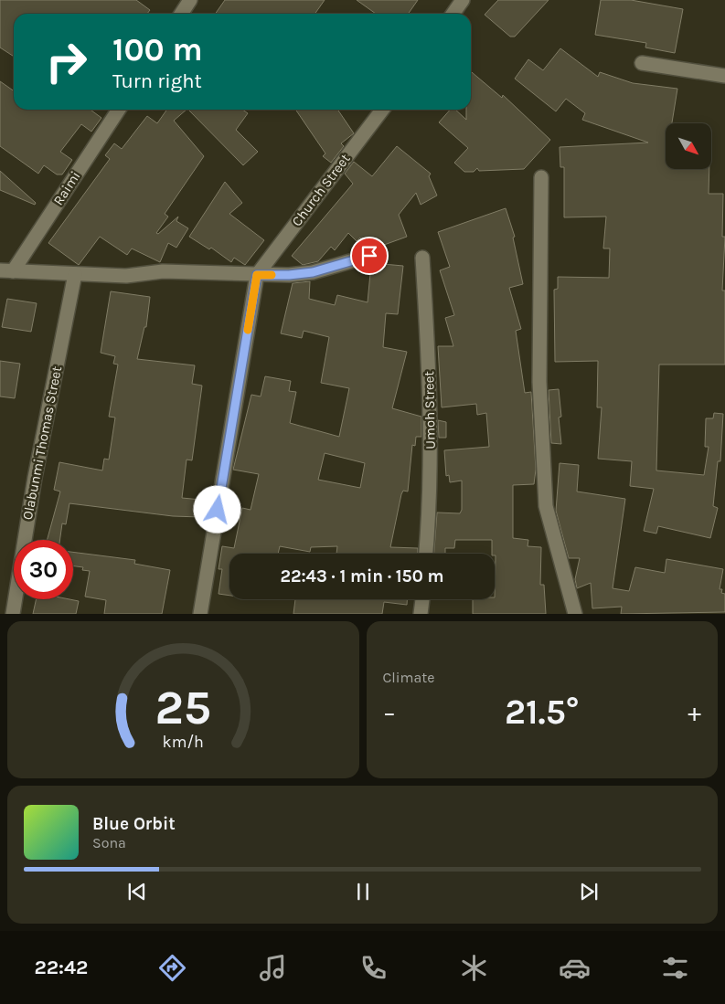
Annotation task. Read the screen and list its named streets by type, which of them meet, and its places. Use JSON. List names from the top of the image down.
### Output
{
  "streets": {
    "street": [
      "Raimi",
      "Church Street",
      "Umoh Street",
      "Olabunmi Thomas Street"
    ]
  },
  "north": "bottom right",
  "page": {
    "turn": ["100 m", "Turn right"],
    "limit": "30",
    "trip": "22:43 · 1 min · 150 m",
    "tile": "Climate",
    "heat": ["−", "21.5°", "+"],
    "song": ["Blue Orbit", "Sona"],
    "tabs": "22:42",
    "gauge": ["25", "km/h"]
  }
}
